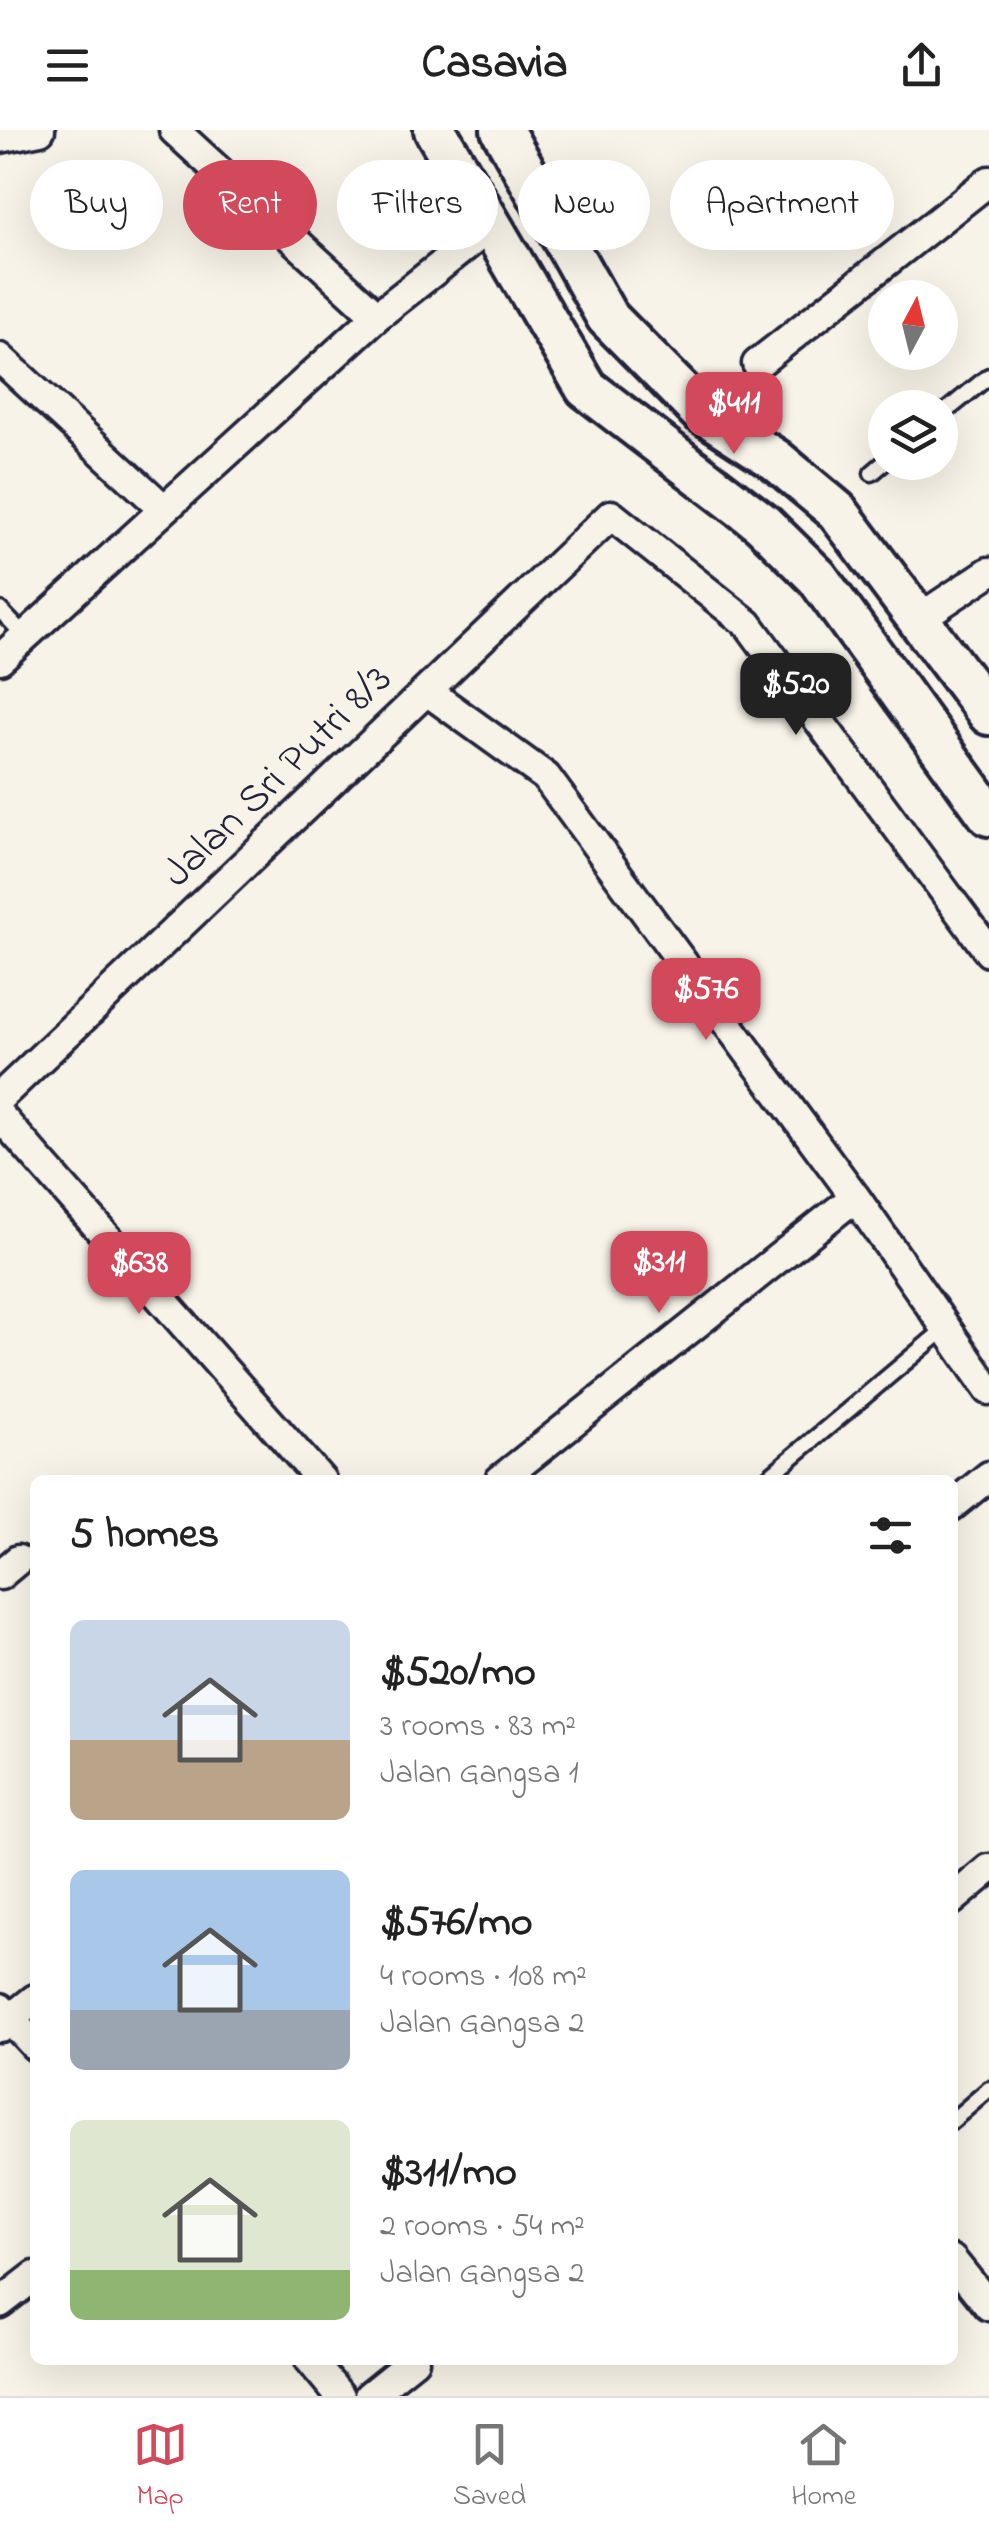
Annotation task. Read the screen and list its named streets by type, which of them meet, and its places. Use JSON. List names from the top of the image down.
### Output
{
  "streets": {
    "street": ["Jalan Sri Putri 8/3"]
  },
  "north": "top",
  "page": {
    "header": "Casavia",
    "chip": [
      "Buy",
      "Rent",
      "Filters",
      "New",
      "Apartment"
    ],
    "price": [
      "$411",
      "$520",
      "$576",
      "$311",
      "$638"
    ],
    "heading": "5 homes",
    "list": [
      {
        "name": "$520/mo",
        "note": "3 rooms · 83 m² · Jalan Gangsa 1"
      },
      {
        "name": "$576/mo",
        "note": "4 rooms · 108 m² · Jalan Gangsa 2"
      },
      {
        "name": "$311/mo",
        "note": "2 rooms · 54 m² · Jalan Gangsa 2"
      }
    ],
    "tabs": ["Map", "Saved", "Home"]
  }
}
